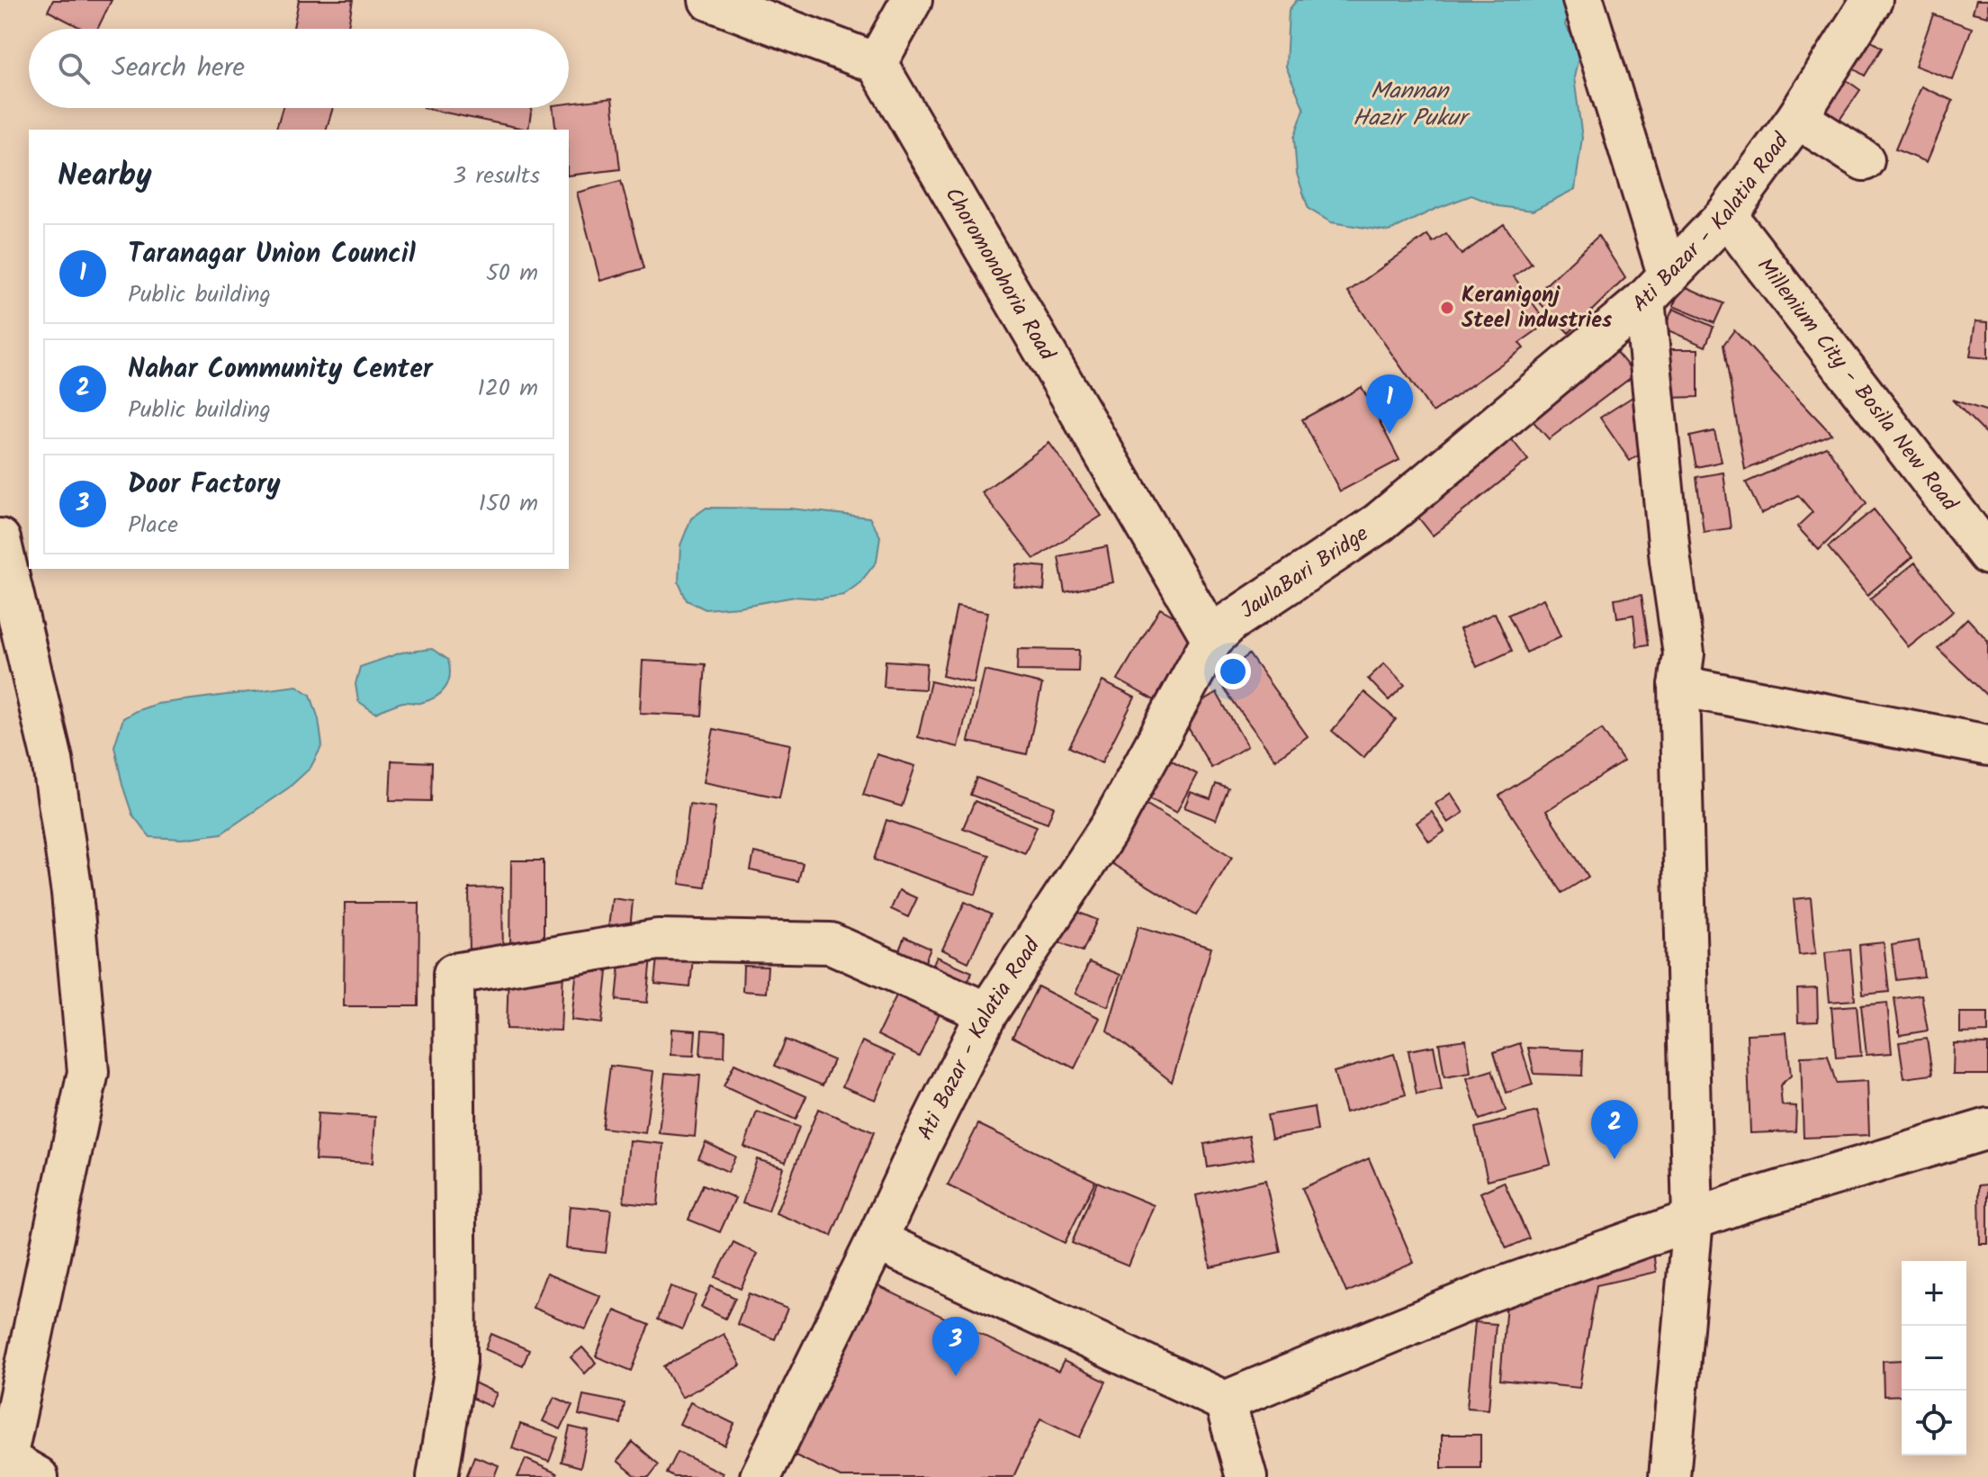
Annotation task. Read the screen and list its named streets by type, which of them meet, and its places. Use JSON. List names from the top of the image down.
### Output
{
  "streets": {
    "street": [
      "Ati Bazar - Kalatia Road",
      "Choromonohoria Road",
      "Millenium City - Bosila New Road",
      "JaulaBari Bridge"
    ]
  },
  "crossings": [
    ["Ati Bazar - Kalatia Road", "Choromonohoria Road"],
    ["Ati Bazar - Kalatia Road", "Millenium City - Bosila New Road"],
    ["Ati Bazar - Kalatia Road", "JaulaBari Bridge"],
    ["Choromonohoria Road", "JaulaBari Bridge"]
  ],
  "water": ["Mannan Hazir Pukur"],
  "places": ["Keranigonj Steel industries"],
  "page": {
    "search": "Search here",
    "heading": ["Nearby", "3 results"],
    "list": [
      {
        "mark": "1",
        "name": "Taranagar Union Council",
        "note": "Public building",
        "value": "50 m"
      },
      {
        "mark": "2",
        "name": "Nahar Community Center",
        "note": "Public building",
        "value": "120 m"
      },
      {
        "mark": "3",
        "name": "Door Factory",
        "note": "Place",
        "value": "150 m"
      }
    ],
    "pins": ["1", "2", "3"],
    "map_buttons": ["+", "−"]
  }
}
